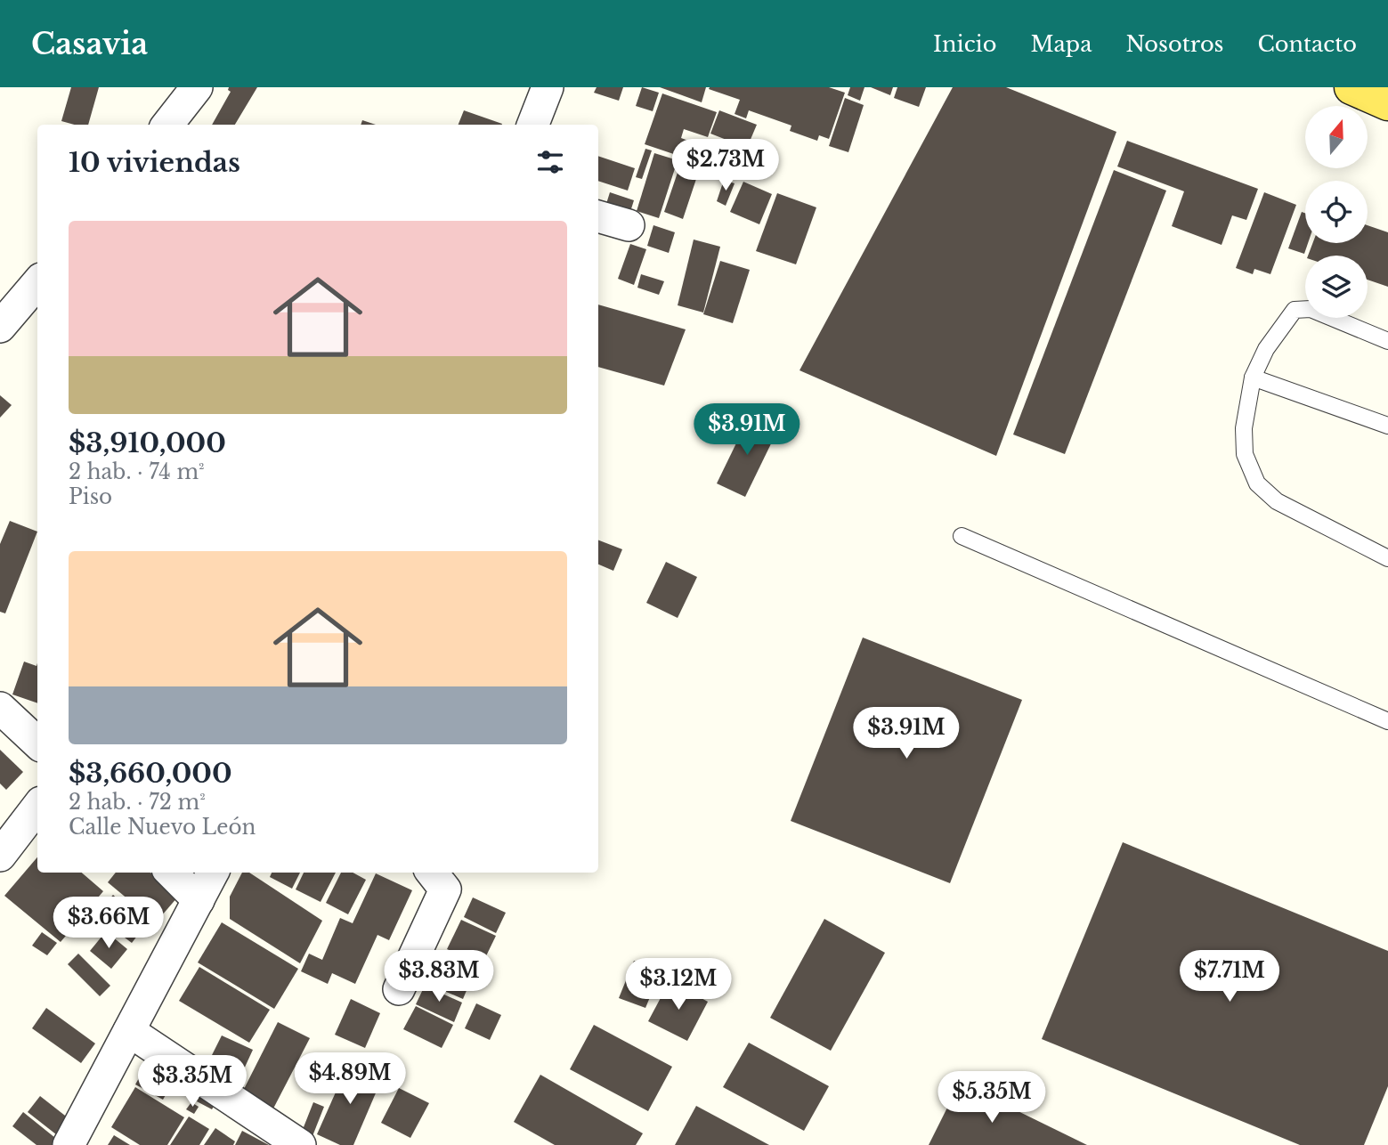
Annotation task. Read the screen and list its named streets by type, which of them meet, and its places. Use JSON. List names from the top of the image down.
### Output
{
  "north": "top",
  "page": {
    "header": "Casavia",
    "nav": [
      "Inicio",
      "Mapa",
      "Nosotros",
      "Contacto"
    ],
    "heading": "10 viviendas",
    "price": [
      "$2.73M",
      "$3.91M",
      "$3.91M",
      "$3.66M",
      "$3.83M",
      "$7.71M",
      "$3.12M",
      "$4.89M",
      "$3.35M",
      "$5.35M"
    ],
    "list": [
      {
        "name": "$3,910,000",
        "note": "2 hab. · 74 m² · Piso"
      },
      {
        "name": "$3,660,000",
        "note": "2 hab. · 72 m² · Calle Nuevo León"
      }
    ]
  }
}
